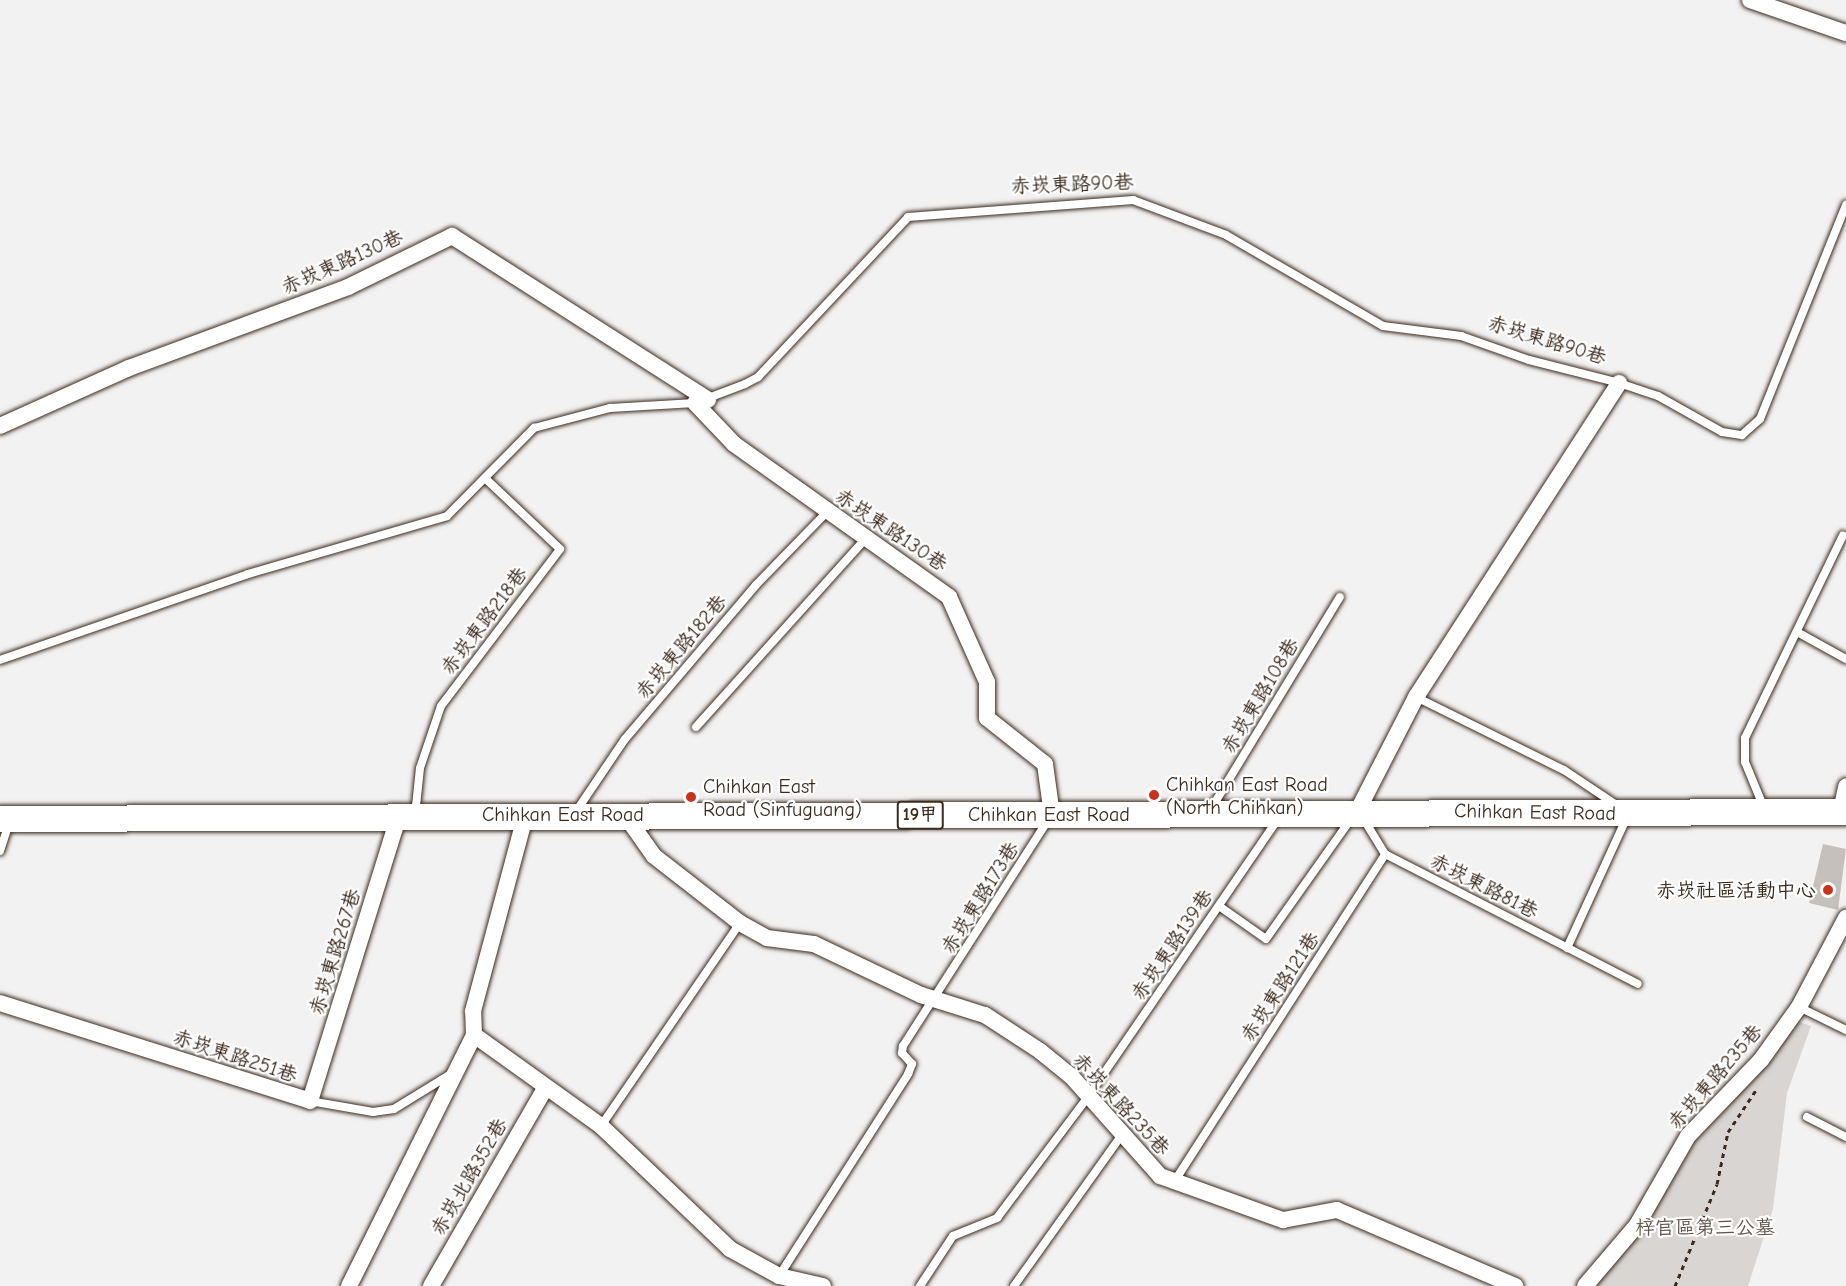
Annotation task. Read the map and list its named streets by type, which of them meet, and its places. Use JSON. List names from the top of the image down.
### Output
{
  "streets": {
    "main road": ["Chihkan East Road", "19甲"],
    "street": [
      "赤崁東路90巷",
      "赤崁東路130巷",
      "赤崁東路267巷",
      "赤崁東路251巷",
      "赤崁東路235巷",
      "赤崁北路352巷"
    ],
    "lane": [
      "赤崁東路218巷",
      "赤崁東路182巷",
      "赤崁東路108巷",
      "赤崁東路81巷",
      "赤崁東路173巷",
      "赤崁東路139巷",
      "赤崁東路121巷"
    ]
  },
  "crossings": [
    ["赤崁東路90巷", "赤崁東路130巷"],
    ["赤崁東路90巷", "Chihkan East Road"],
    ["赤崁東路130巷", "赤崁東路182巷"],
    ["赤崁東路130巷", "Chihkan East Road"],
    ["赤崁東路130巷", "赤崁東路173巷"],
    ["赤崁東路218巷", "Chihkan East Road"],
    ["赤崁東路218巷", "赤崁東路267巷"],
    ["赤崁東路182巷", "Chihkan East Road"],
    ["赤崁東路108巷", "Chihkan East Road"],
    ["Chihkan East Road", "赤崁東路173巷"],
    ["Chihkan East Road", "赤崁東路139巷"],
    ["Chihkan East Road", "赤崁東路267巷"],
    ["Chihkan East Road", "赤崁東路251巷"],
    ["Chihkan East Road", "赤崁東路235巷"],
    ["赤崁東路81巷", "赤崁東路121巷"],
    ["赤崁東路173巷", "赤崁東路235巷"],
    ["赤崁東路139巷", "赤崁東路235巷"],
    ["赤崁東路267巷", "赤崁東路251巷"],
    ["赤崁東路121巷", "赤崁東路235巷"]
  ],
  "parks": ["梓官區第三公墓"],
  "places": ["Chihkan East Road (North Chihkan)", "Chihkan East Road (Sinfuguang)", "赤崁社區活動中心"]
}
